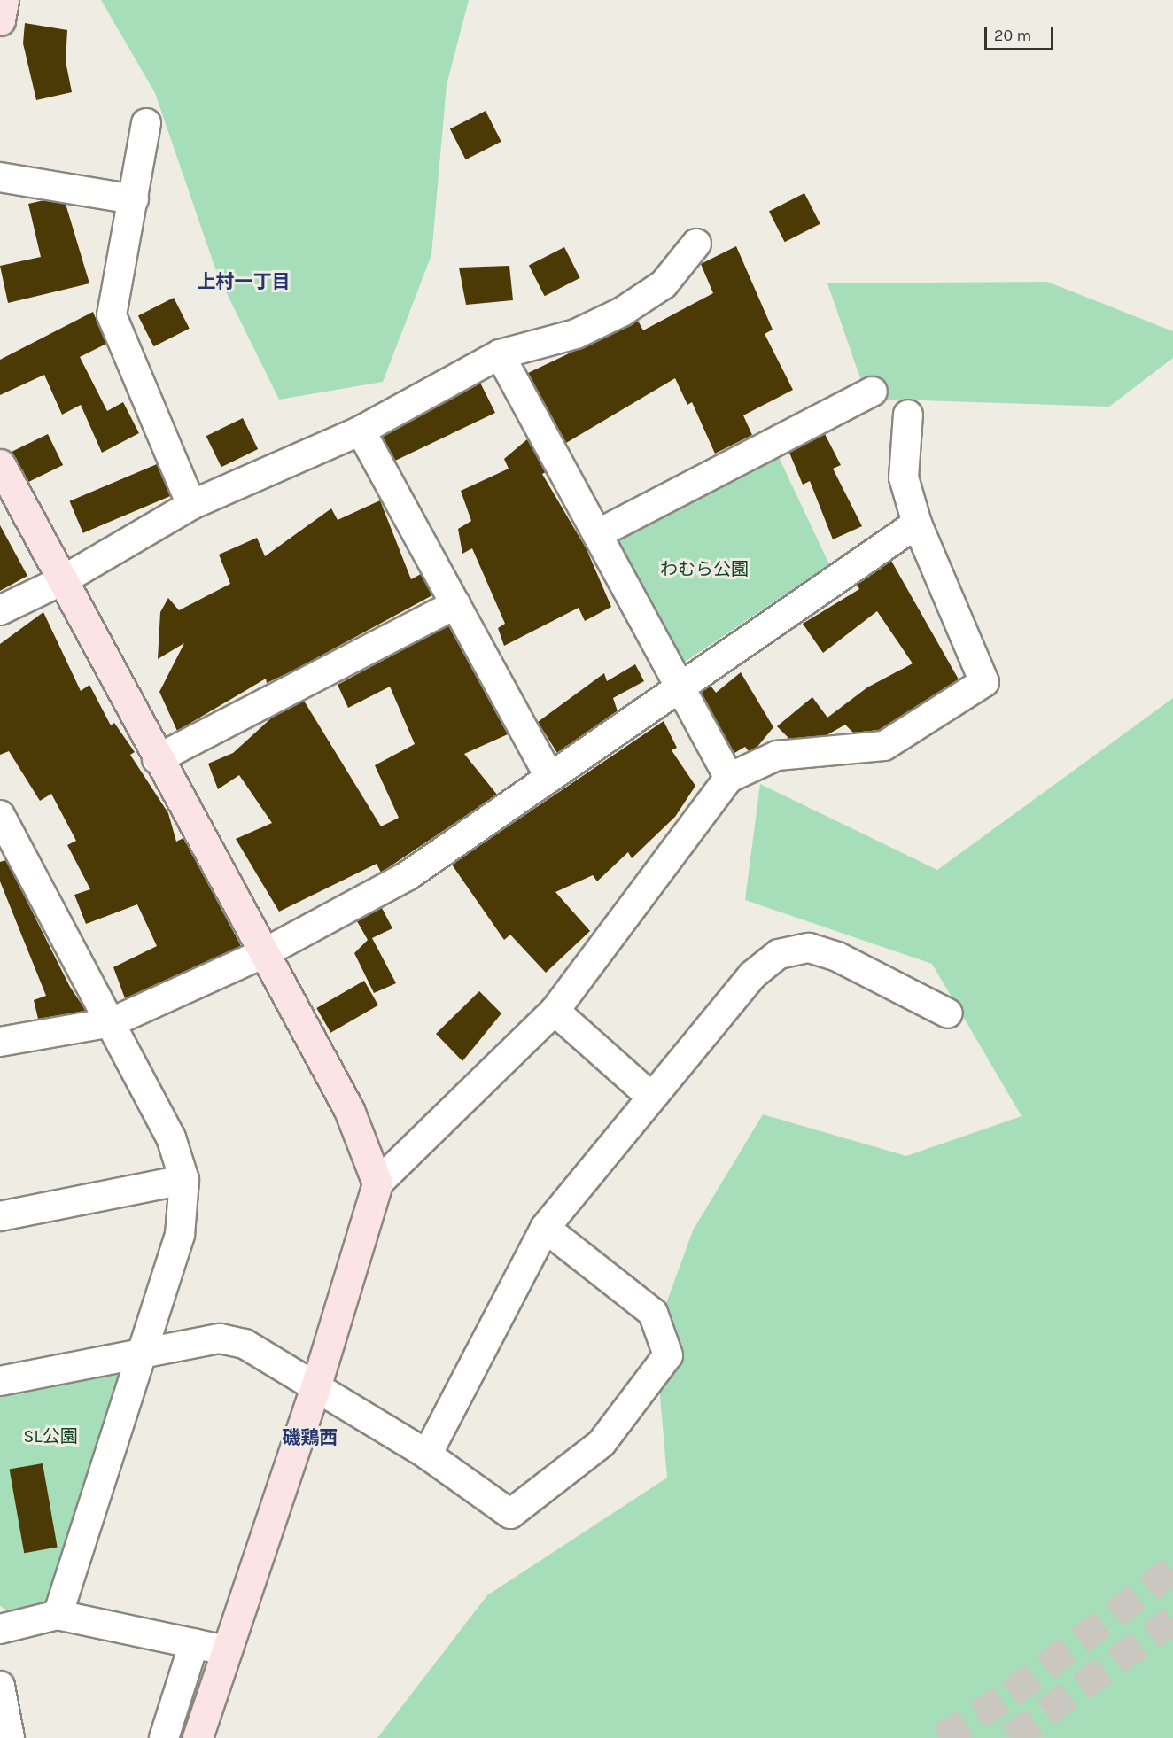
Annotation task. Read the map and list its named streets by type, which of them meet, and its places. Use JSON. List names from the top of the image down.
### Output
{
  "districts": ["上村一丁目", "磯鶏西"],
  "parks": ["わむら公園", "SL公園"],
  "scale_bar": "20 m"
}
